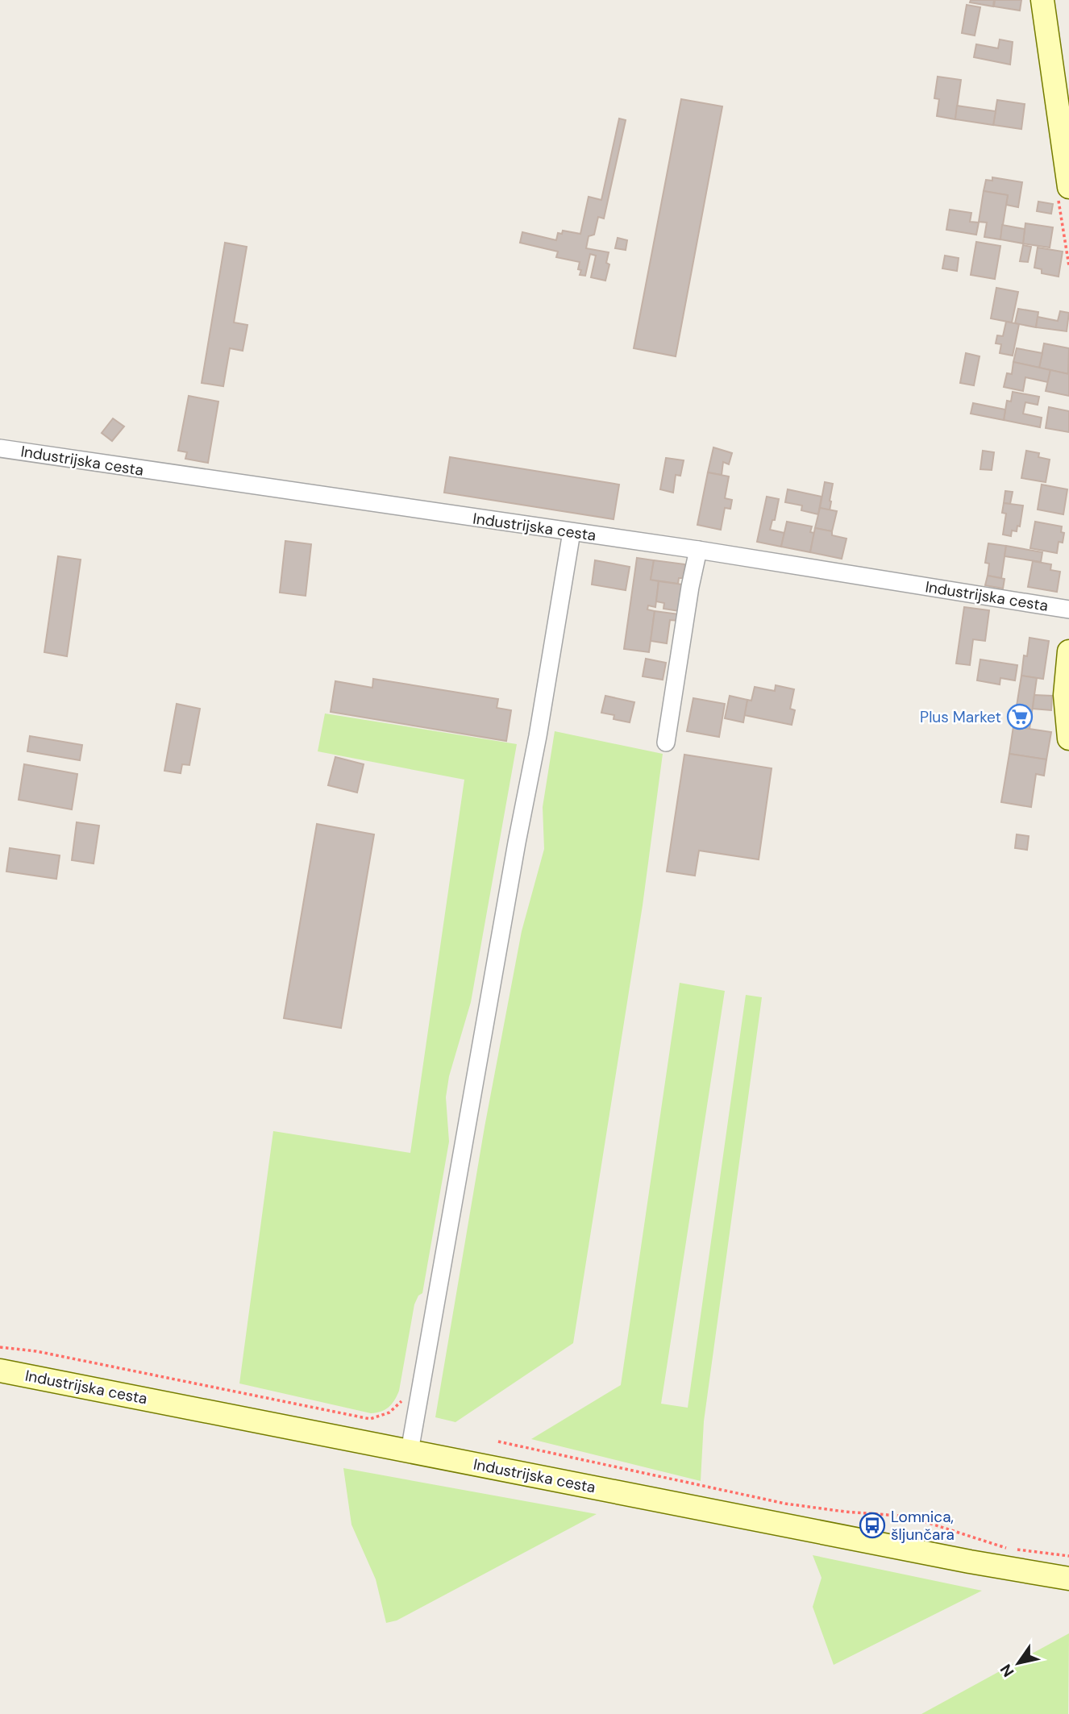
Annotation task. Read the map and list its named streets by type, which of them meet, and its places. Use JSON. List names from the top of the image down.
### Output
{
  "streets": {
    "main road": ["Industrijska cesta"]
  },
  "places": {
    "supermarket": ["Plus Market"],
    "bus stop": ["Lomnica, šljunčara"]
  },
  "north": "bottom left"
}
